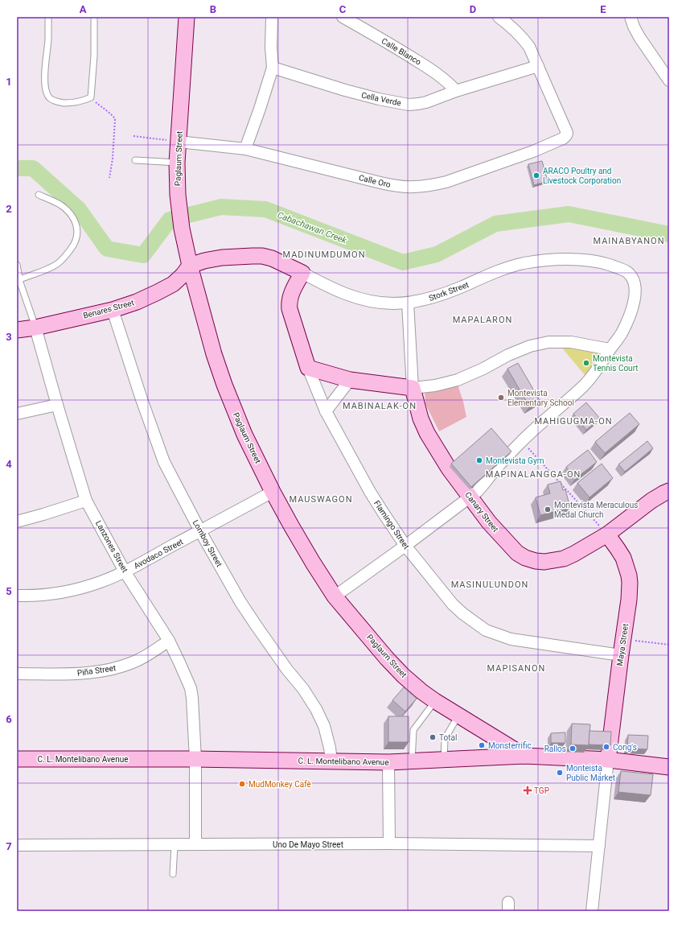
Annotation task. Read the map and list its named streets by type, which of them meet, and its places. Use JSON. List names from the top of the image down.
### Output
{
  "streets": {
    "street": [
      "Calle Blanco",
      "Cella Verde",
      "Paglaum Street",
      "Calle Oro",
      "Stork Street",
      "Benares Street",
      "Canary Street",
      "Flamingo Street",
      "Lomboy Street",
      "Lanzones Street",
      "Avodaco Street",
      "Maya Street",
      "Piña Street",
      "C. L. Montelibano Avenue",
      "Uno De Mayo Street"
    ]
  },
  "crossings": [
    ["Calle Blanco", "Cella Verde"],
    ["Cella Verde", "Calle Oro"],
    ["Paglaum Street", "Calle Oro"],
    ["Paglaum Street", "Stork Street"],
    ["Paglaum Street", "Benares Street"],
    ["Paglaum Street", "Avodaco Street"],
    ["Paglaum Street", "C. L. Montelibano Avenue"],
    ["Stork Street", "Benares Street"],
    ["Stork Street", "Canary Street"],
    ["Stork Street", "Flamingo Street"],
    ["Benares Street", "Lomboy Street"],
    ["Benares Street", "Lanzones Street"],
    ["Canary Street", "Maya Street"],
    ["Flamingo Street", "Maya Street"],
    ["Lomboy Street", "Avodaco Street"],
    ["Lomboy Street", "C. L. Montelibano Avenue"],
    ["Lanzones Street", "Avodaco Street"],
    ["Lanzones Street", "Piña Street"],
    ["Lanzones Street", "C. L. Montelibano Avenue"],
    ["Lanzones Street", "Uno De Mayo Street"],
    ["Maya Street", "C. L. Montelibano Avenue"]
  ],
  "districts": [
    "MAINABYANON",
    "MADINUMDUMON",
    "MAPALARON",
    "MABINALAK-ON",
    "MAHIGUGMA-ON",
    "MAPINALANGGA-ON",
    "MAUSWAGON",
    "MASINULUNDON",
    "MAPISANON"
  ],
  "water": ["Cabachawan Creek"],
  "places": {
    "other": [
      "ARACO Poultry and Livestock Corporation",
      "Montevista Tennis Court",
      "Montevista Elementary School",
      "Montevista Gym",
      "Montevista Meraculous Medal Church",
      "Total",
      "Monsterrific",
      "Cong's",
      "Rallos",
      "Monteista Public Market",
      "MudMonkey Cafè"
    ],
    "health": ["TGP"]
  },
  "grid": {
    "columns": [
      "A",
      "B",
      "C",
      "D",
      "E"
    ],
    "rows": [
      "1",
      "2",
      "3",
      "4",
      "5",
      "6",
      "7"
    ]
  }
}
